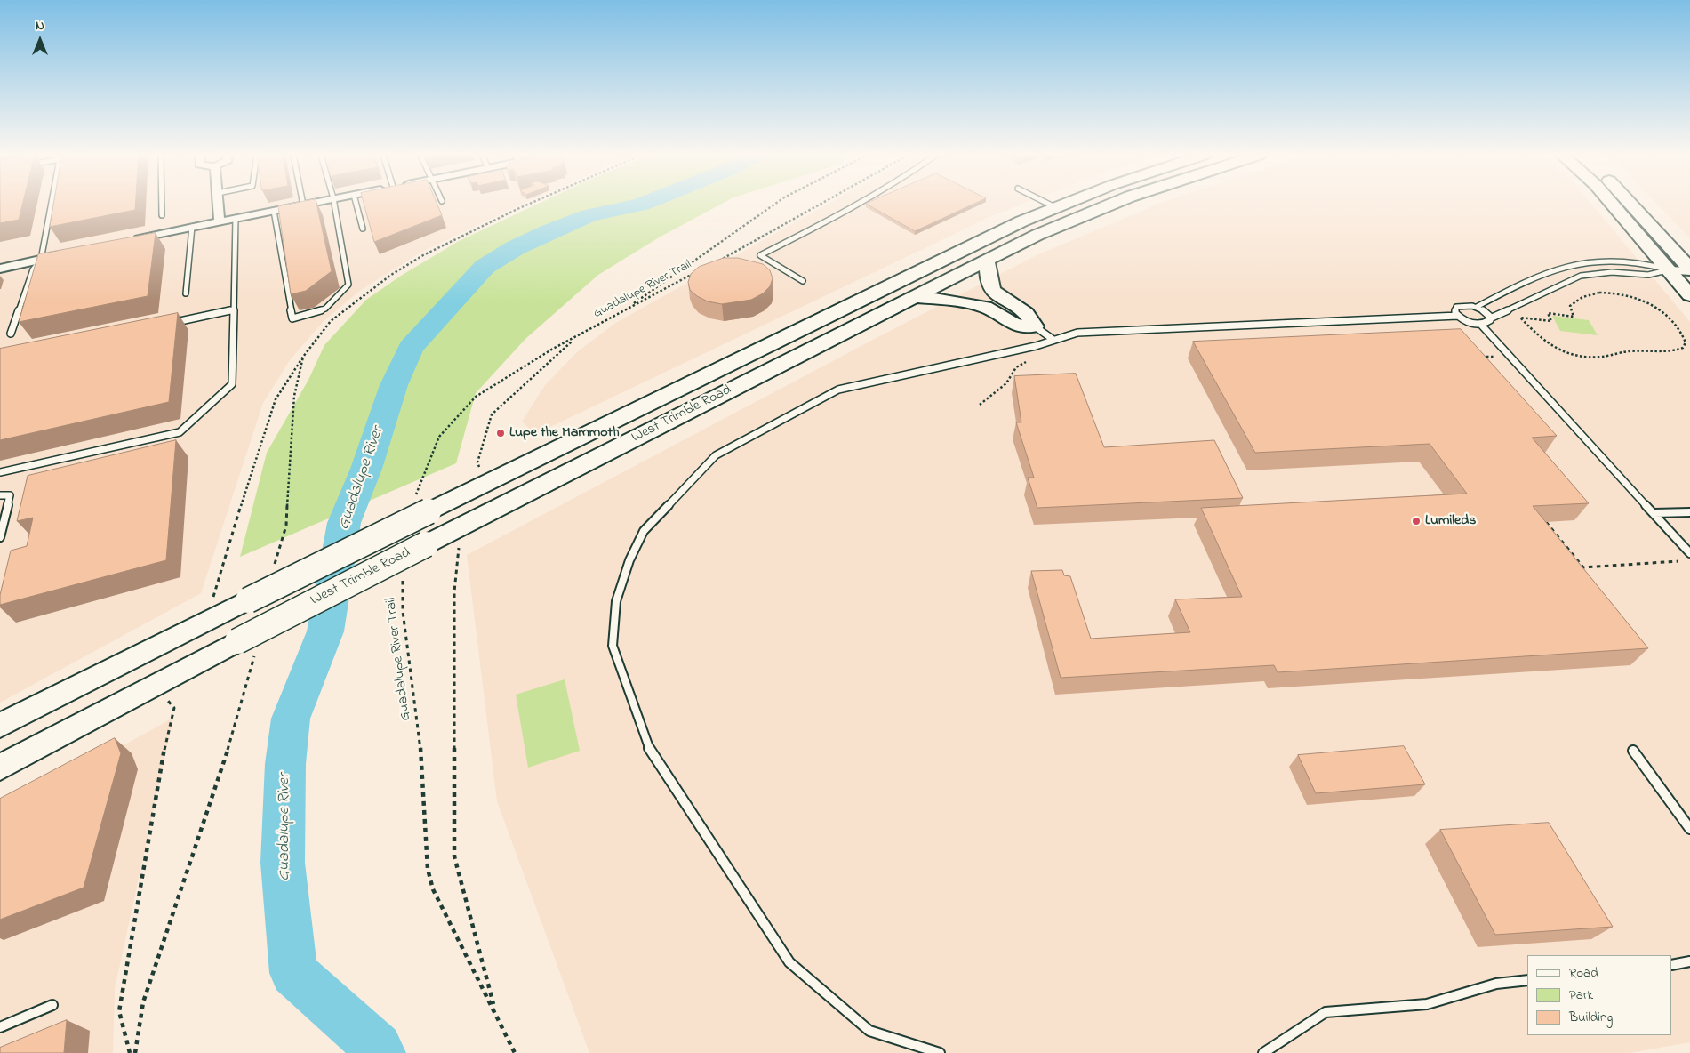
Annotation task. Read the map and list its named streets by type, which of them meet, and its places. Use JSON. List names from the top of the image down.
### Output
{
  "streets": {
    "main road": ["West Trimble Road"],
    "path": ["Guadalupe River Trail"]
  },
  "crossings": [
    ["Guadalupe River Trail", "West Trimble Road"]
  ],
  "water": ["Guadalupe River"],
  "places": ["Lupe the Mammoth", "Lumileds"],
  "legend": ["Road", "Park", "Building"],
  "north": "top"
}
